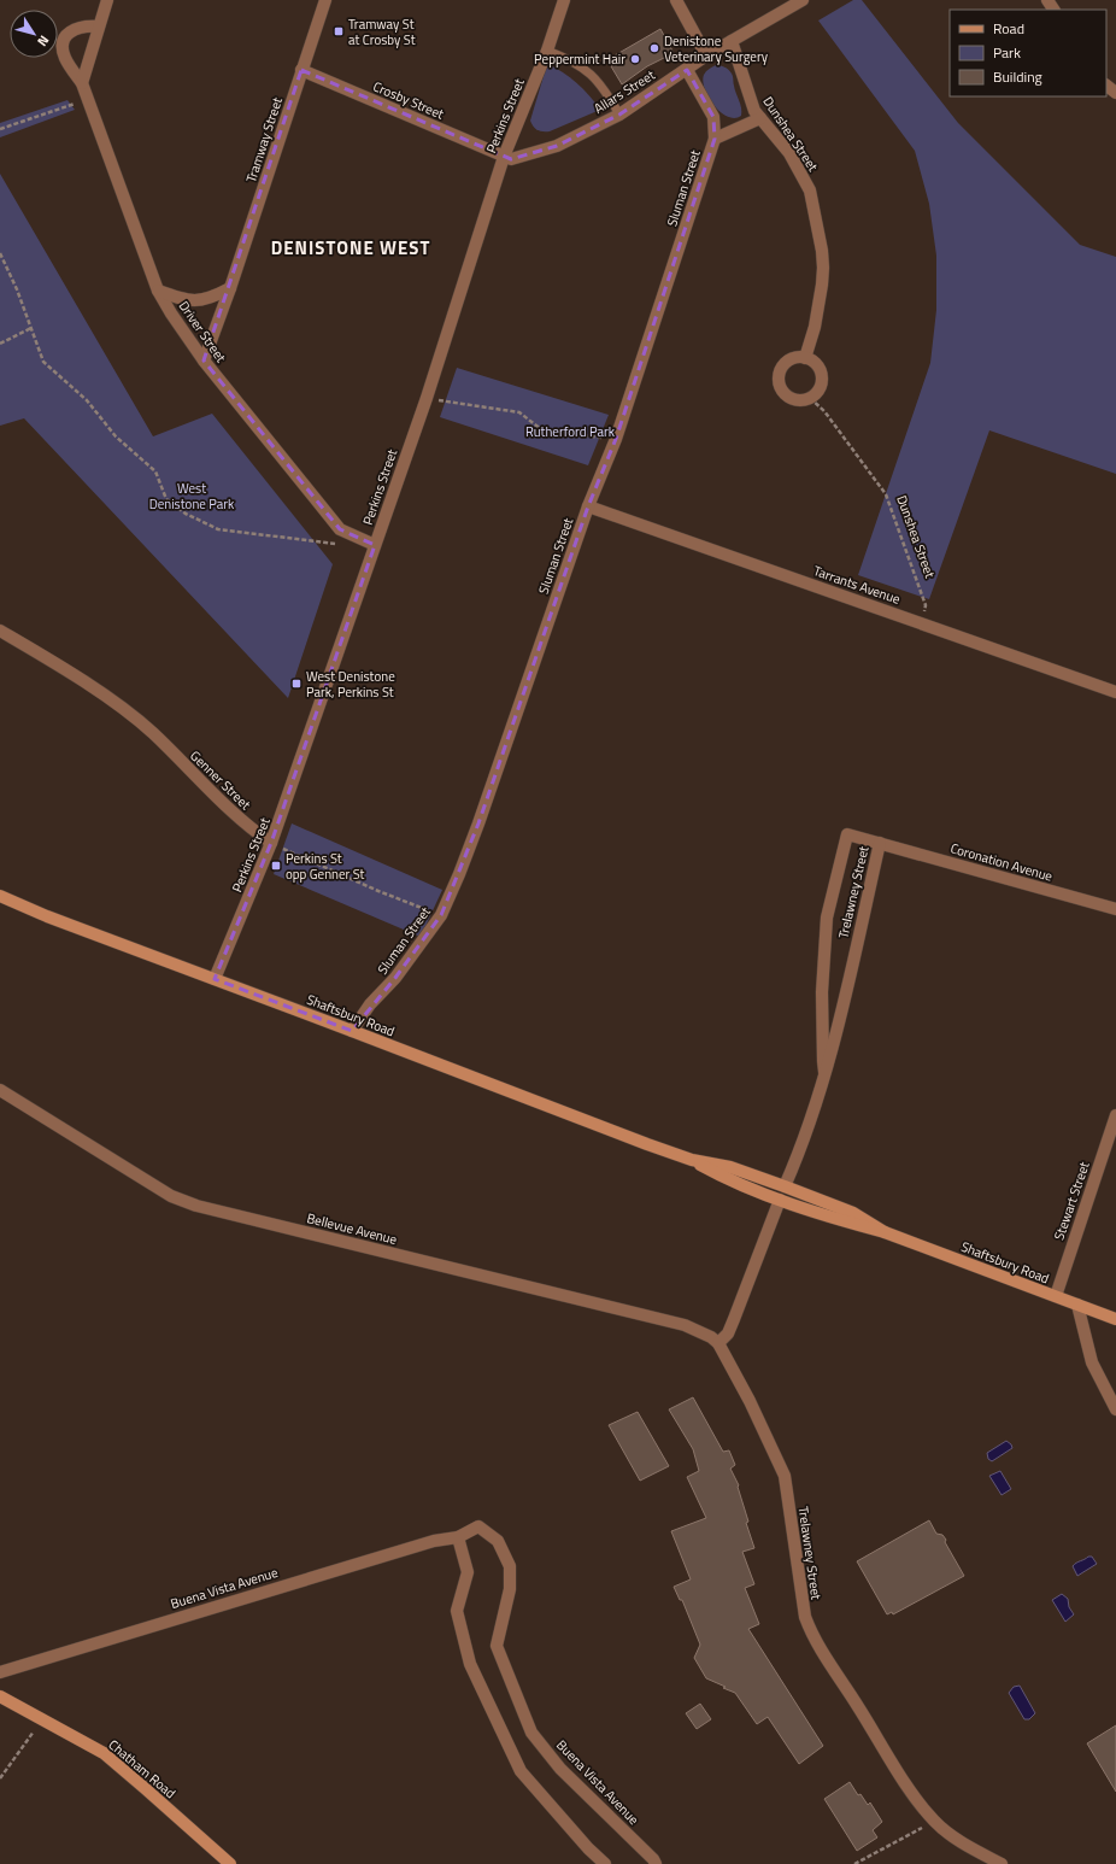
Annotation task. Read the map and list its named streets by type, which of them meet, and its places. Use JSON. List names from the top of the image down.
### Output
{
  "streets": {
    "street": [
      "Allars Street",
      "Crosby Street",
      "Perkins Street",
      "Dunshea Street",
      "Tramway Street",
      "Sluman Street",
      "Driver Street",
      "Tarrants Avenue",
      "Genner Street",
      "Coronation Avenue",
      "Trelawney Street",
      "Shaftsbury Road",
      "Stewart Street",
      "Bellevue Avenue",
      "Buena Vista Avenue",
      "Chatham Road"
    ]
  },
  "crossings": [
    ["Allars Street", "Crosby Street"],
    ["Allars Street", "Perkins Street"],
    ["Allars Street", "Dunshea Street"],
    ["Allars Street", "Sluman Street"],
    ["Crosby Street", "Perkins Street"],
    ["Crosby Street", "Tramway Street"],
    ["Perkins Street", "Driver Street"],
    ["Perkins Street", "Genner Street"],
    ["Perkins Street", "Shaftsbury Road"],
    ["Dunshea Street", "Tarrants Avenue"],
    ["Tramway Street", "Driver Street"],
    ["Sluman Street", "Tarrants Avenue"],
    ["Sluman Street", "Shaftsbury Road"],
    ["Coronation Avenue", "Trelawney Street"],
    ["Trelawney Street", "Shaftsbury Road"],
    ["Trelawney Street", "Bellevue Avenue"],
    ["Shaftsbury Road", "Stewart Street"]
  ],
  "districts": ["DENISTONE WEST"],
  "parks": ["Rutherford Park", "West Denistone Park"],
  "places": {
    "transit": ["Tramway St at Crosby St", "West Denistone Park, Perkins St", "Perkins St opp Genner St"],
    "other": ["Denistone Veterinary Surgery", "Peppermint Hair"]
  },
  "legend": ["Road", "Park", "Building"],
  "north": "bottom right"
}
